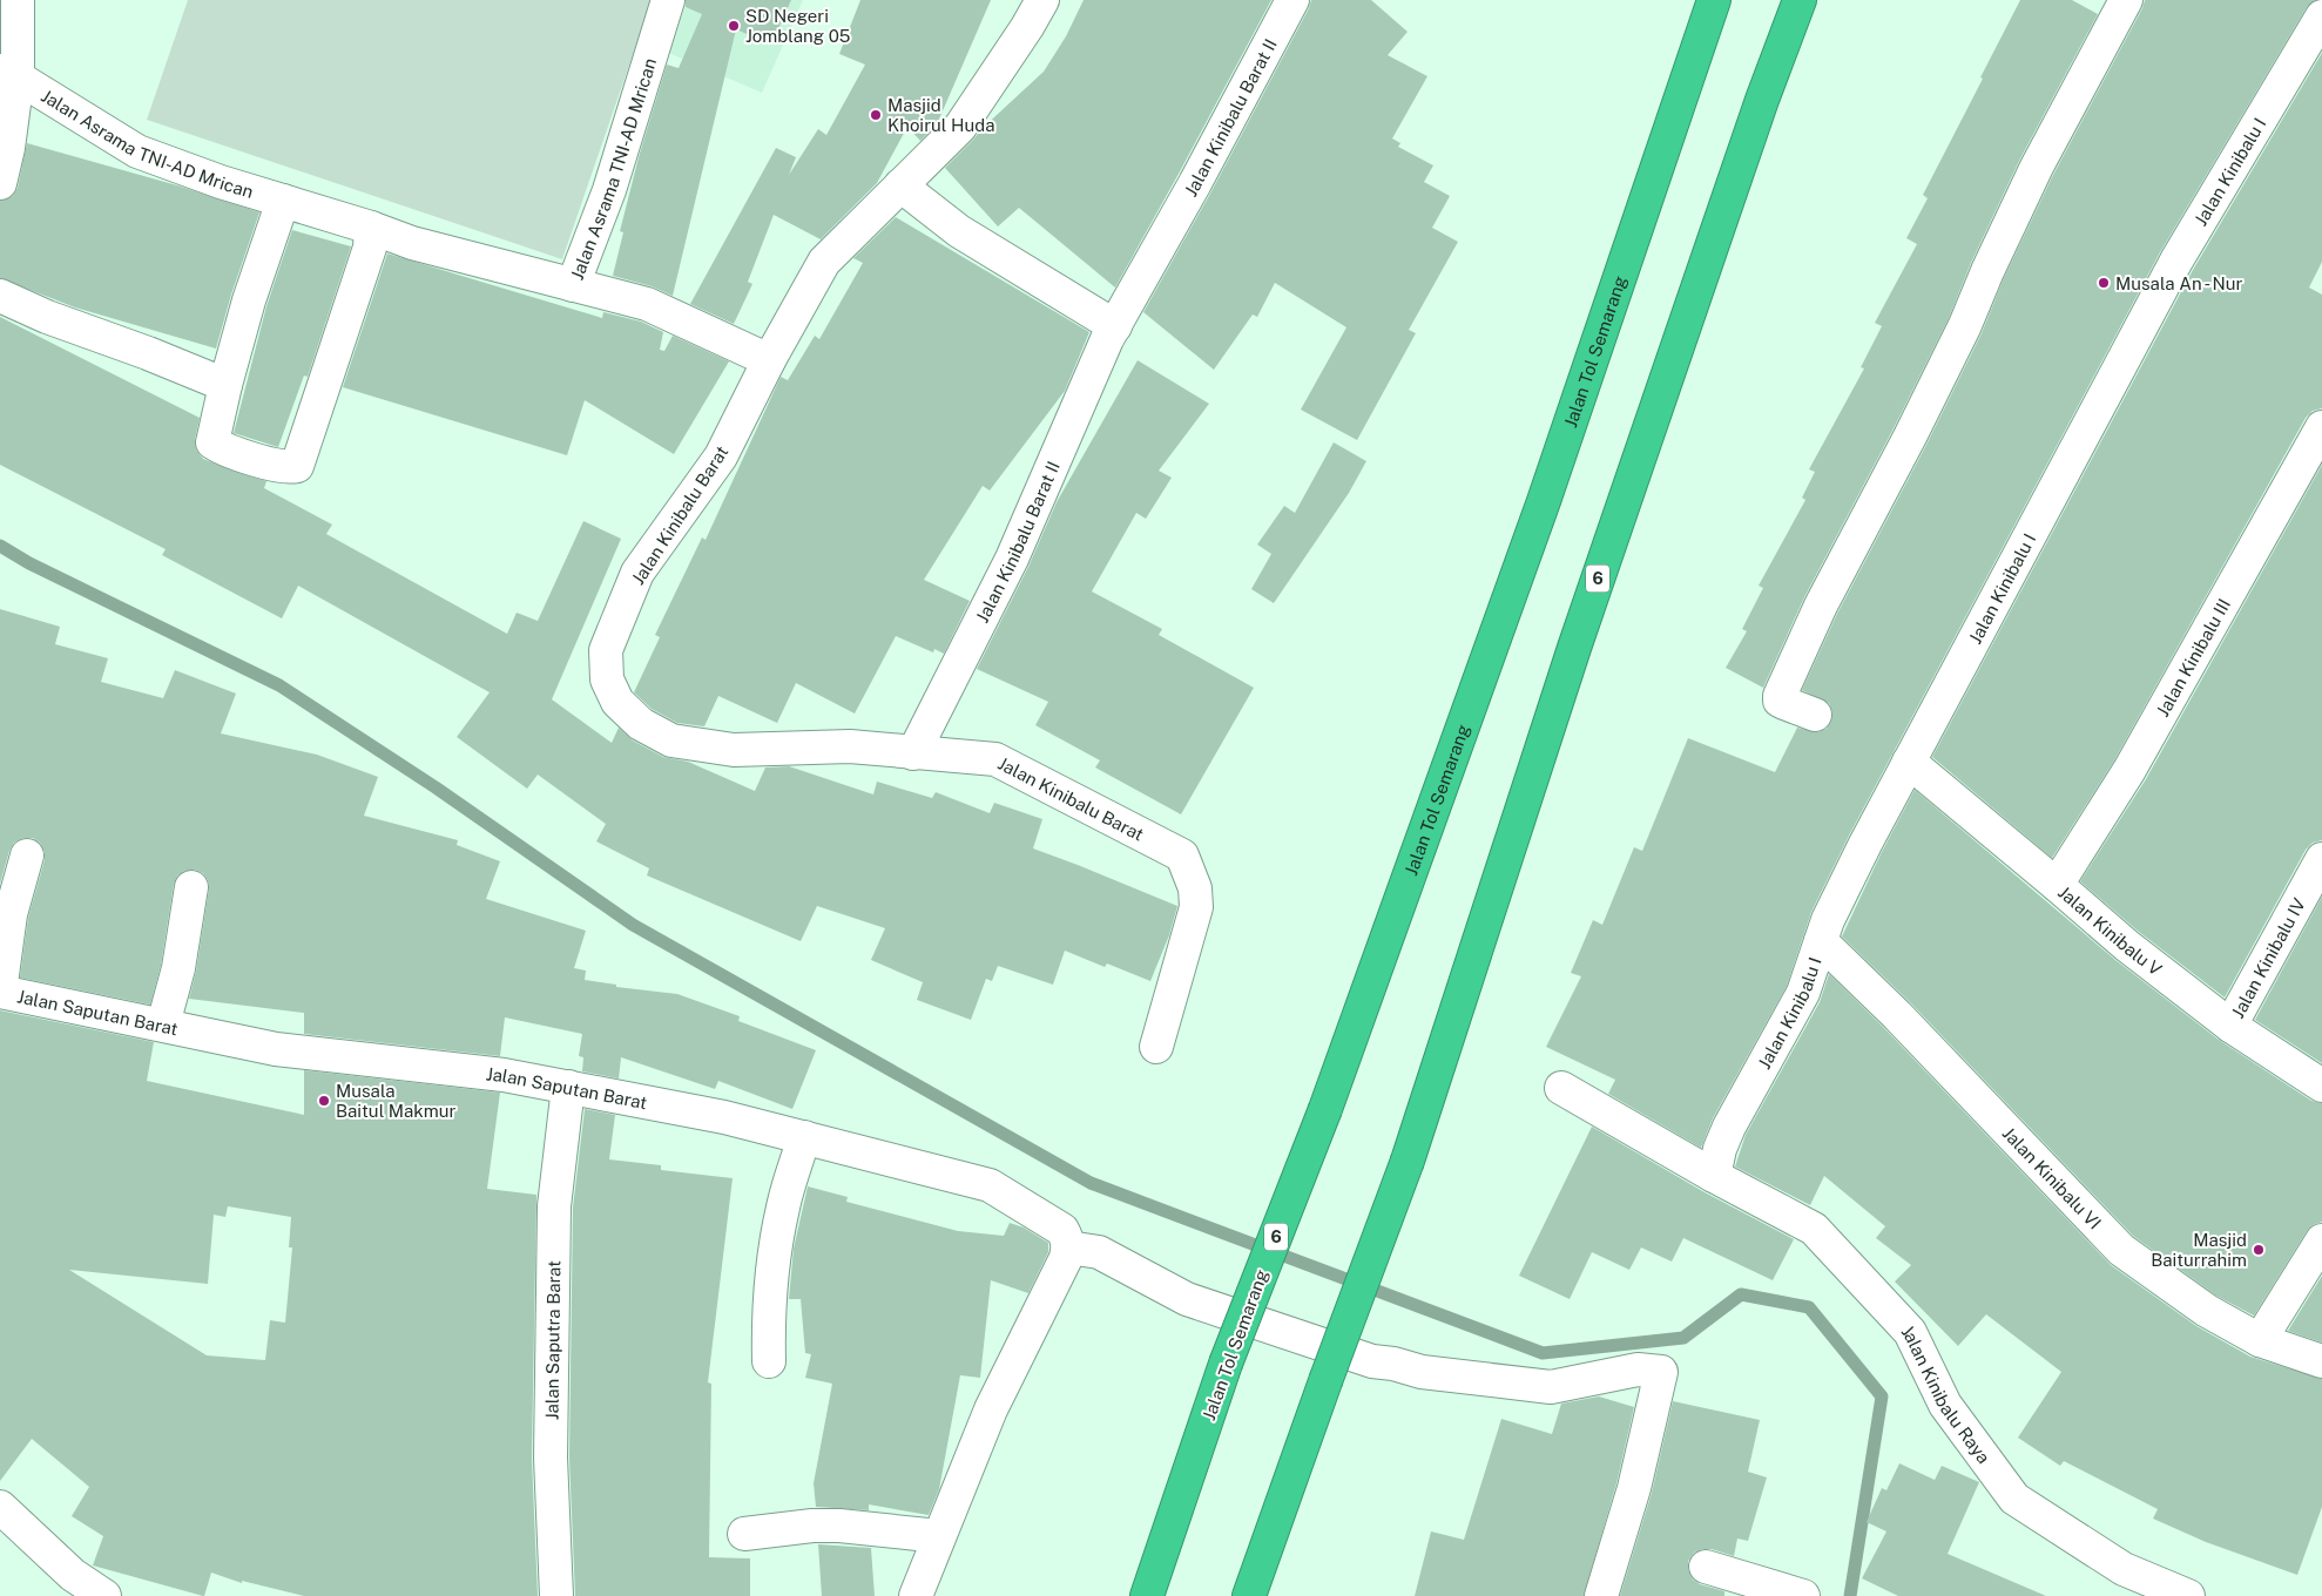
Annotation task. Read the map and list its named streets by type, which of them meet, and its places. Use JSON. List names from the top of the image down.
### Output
{
  "streets": {
    "highway": ["Jalan Tol Semarang", "6"],
    "street": [
      "Jalan Kinibalu Barat II",
      "Jalan Asrama TNI-AD Mrican",
      "Jalan Kinibalu I",
      "Jalan Kinibalu Barat",
      "Jalan Kinibalu III",
      "Jalan Kinibalu V",
      "Jalan Kinibalu IV",
      "Jalan Saputan Barat",
      "Jalan Kinibalu VI",
      "Jalan Saputra Barat",
      "Jalan Kinibalu Raya"
    ]
  },
  "crossings": [
    ["Jalan Kinibalu Barat II", "Jalan Kinibalu Barat"],
    ["Jalan Kinibalu I", "Jalan Kinibalu V"],
    ["Jalan Kinibalu I", "Jalan Kinibalu VI"],
    ["Jalan Kinibalu I", "Jalan Kinibalu Raya"],
    ["Jalan Kinibalu III", "Jalan Kinibalu V"],
    ["Jalan Kinibalu V", "Jalan Kinibalu IV"],
    ["Jalan Saputan Barat", "Jalan Saputra Barat"]
  ],
  "places": [
    "SD Negeri Jomblang 05",
    "Masjid Khoirul Huda",
    "Musala An - Nur",
    "Musala Baitul Makmur",
    "Masjid Baiturrahim"
  ]
}
